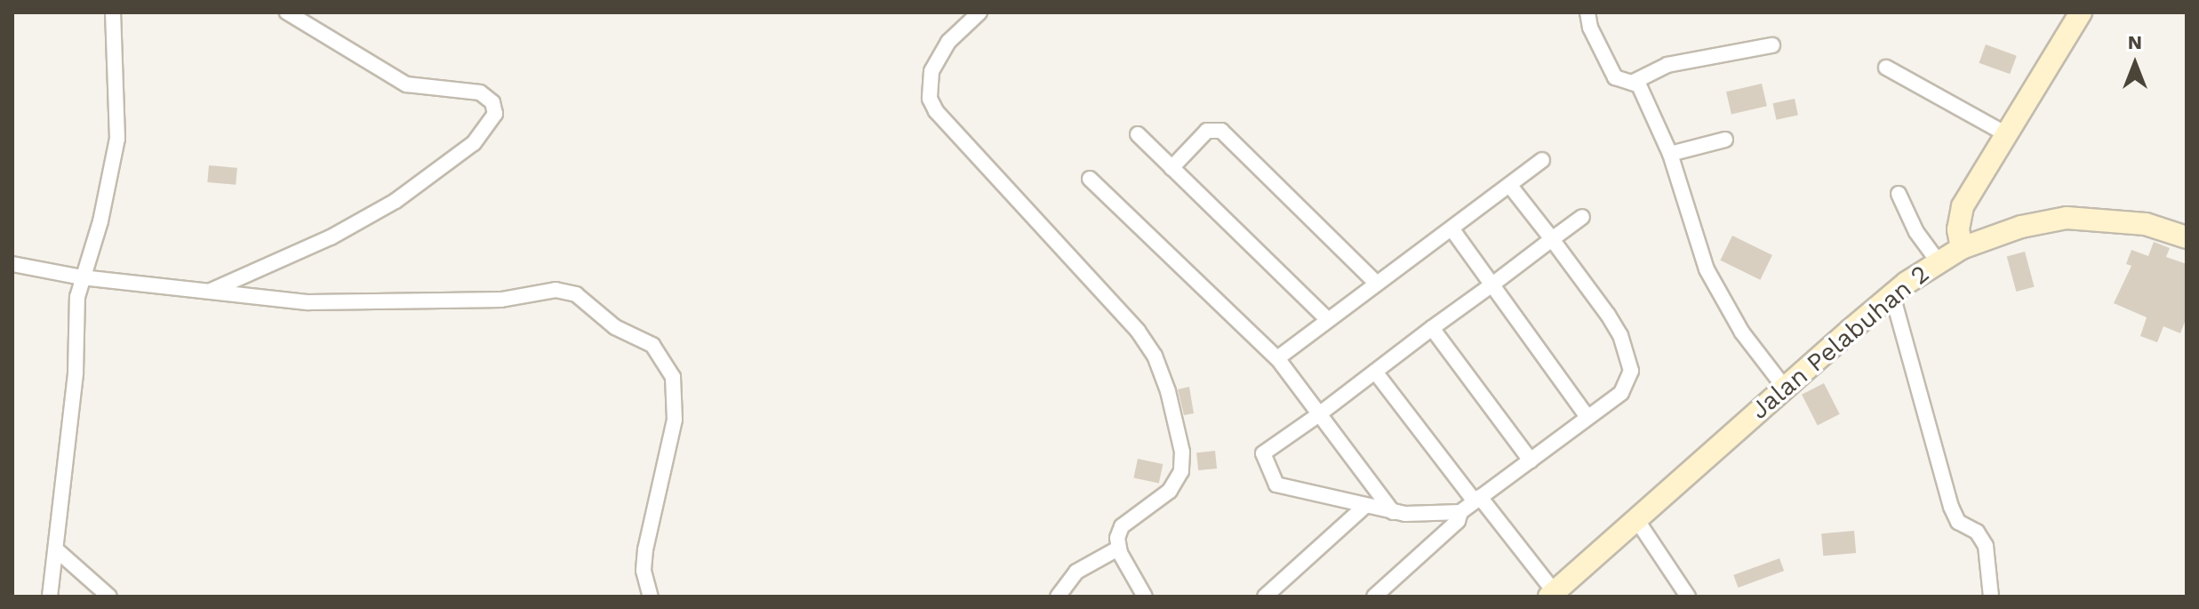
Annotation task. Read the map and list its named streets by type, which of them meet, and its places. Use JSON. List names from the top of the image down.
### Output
{
  "streets": {
    "main road": ["Jalan Pelabuhan 2"]
  },
  "north": "top"
}
